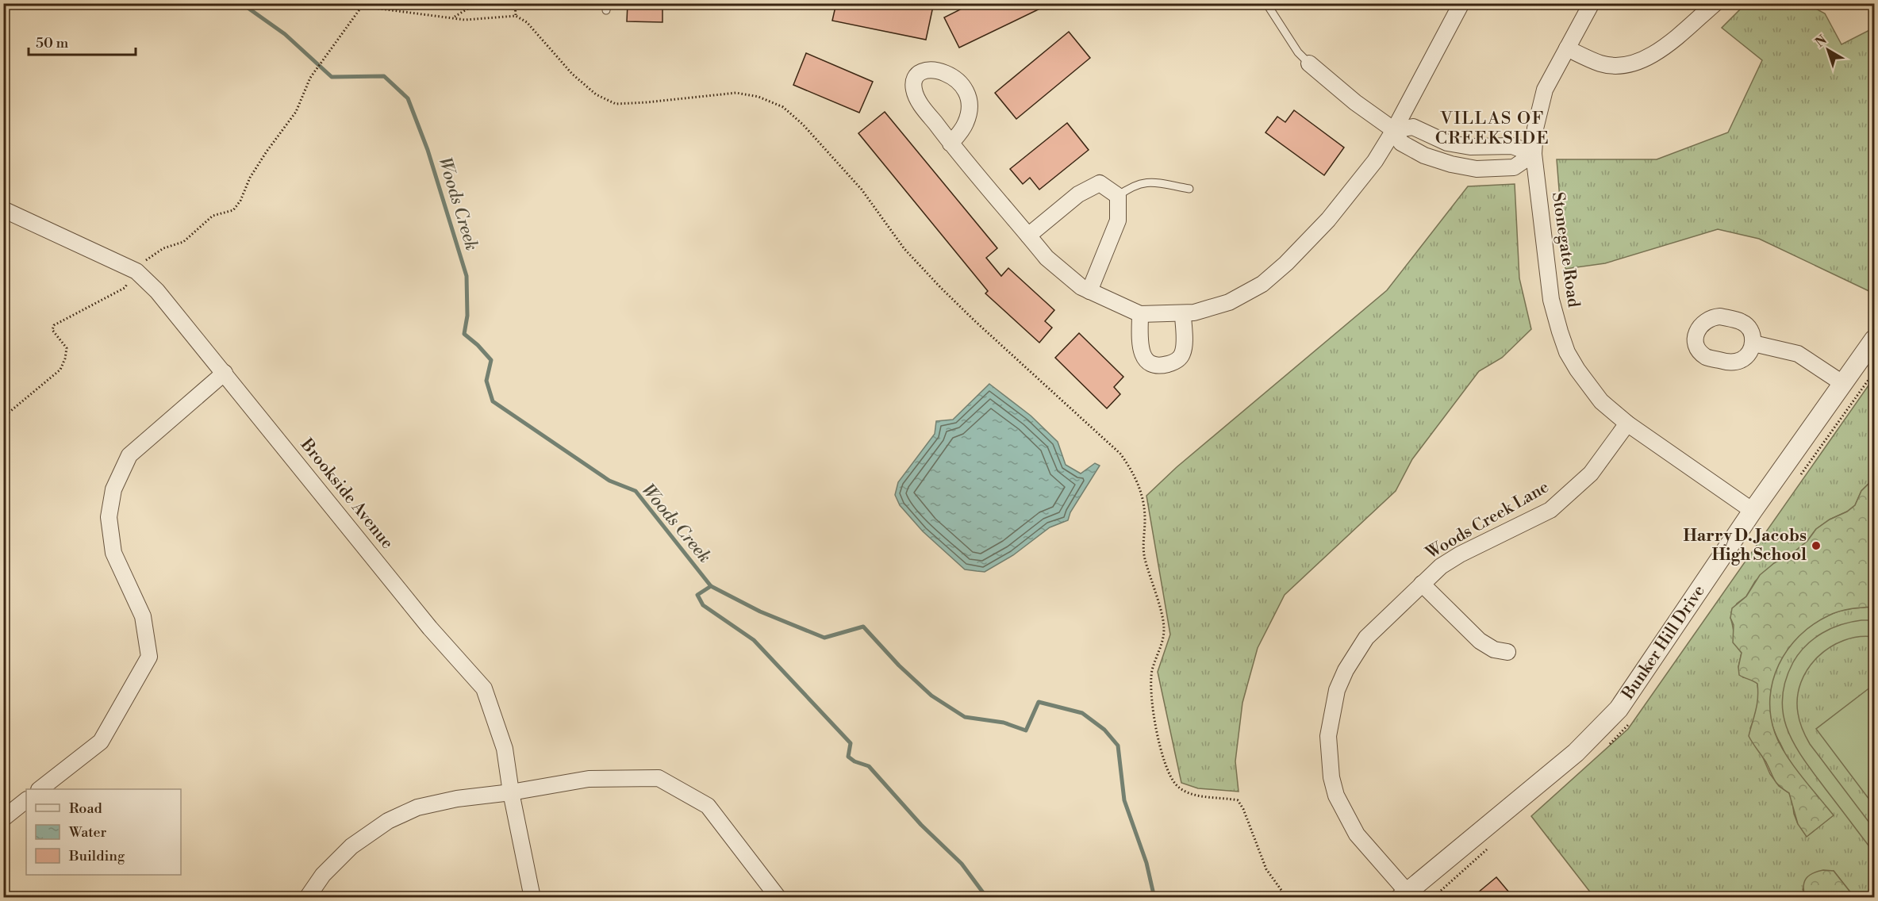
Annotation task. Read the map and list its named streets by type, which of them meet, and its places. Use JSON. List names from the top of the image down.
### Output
{
  "streets": {
    "street": [
      "Stonegate Road",
      "Brookside Avenue",
      "Woods Creek Lane",
      "Bunker Hill Drive"
    ]
  },
  "crossings": [
    ["Stonegate Road", "Woods Creek Lane"],
    ["Stonegate Road", "Bunker Hill Drive"],
    ["Woods Creek Lane", "Bunker Hill Drive"]
  ],
  "districts": ["VILLAS OF CREEKSIDE"],
  "water": ["Woods Creek"],
  "places": ["Harry D. Jacobs High School"],
  "legend": ["Road", "Water", "Building"],
  "scale_bar": "50 m",
  "north": "top left"
}
